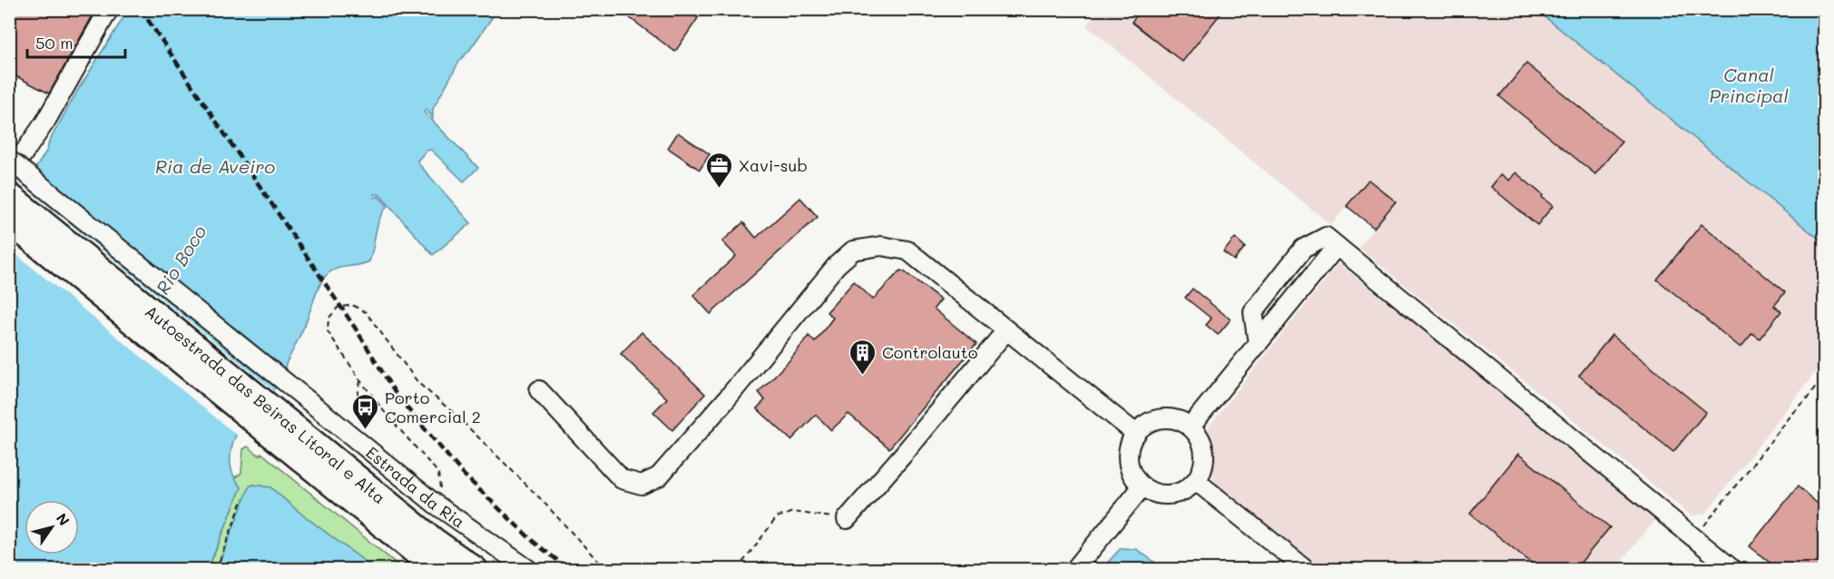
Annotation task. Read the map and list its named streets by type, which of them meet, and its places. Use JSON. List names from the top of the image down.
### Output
{
  "streets": {
    "highway": ["Autoestrada das Beiras Litoral e Alta"],
    "street": ["Estrada da Ria"]
  },
  "water": ["Canal Principal", "Ria de Aveiro", "Rio Boco"],
  "places": {
    "office": ["Xavi-sub"],
    "building": ["Controlauto"],
    "bus stop": ["Porto Comercial 2"]
  },
  "scale_bar": "50 m",
  "north": "top right"
}
